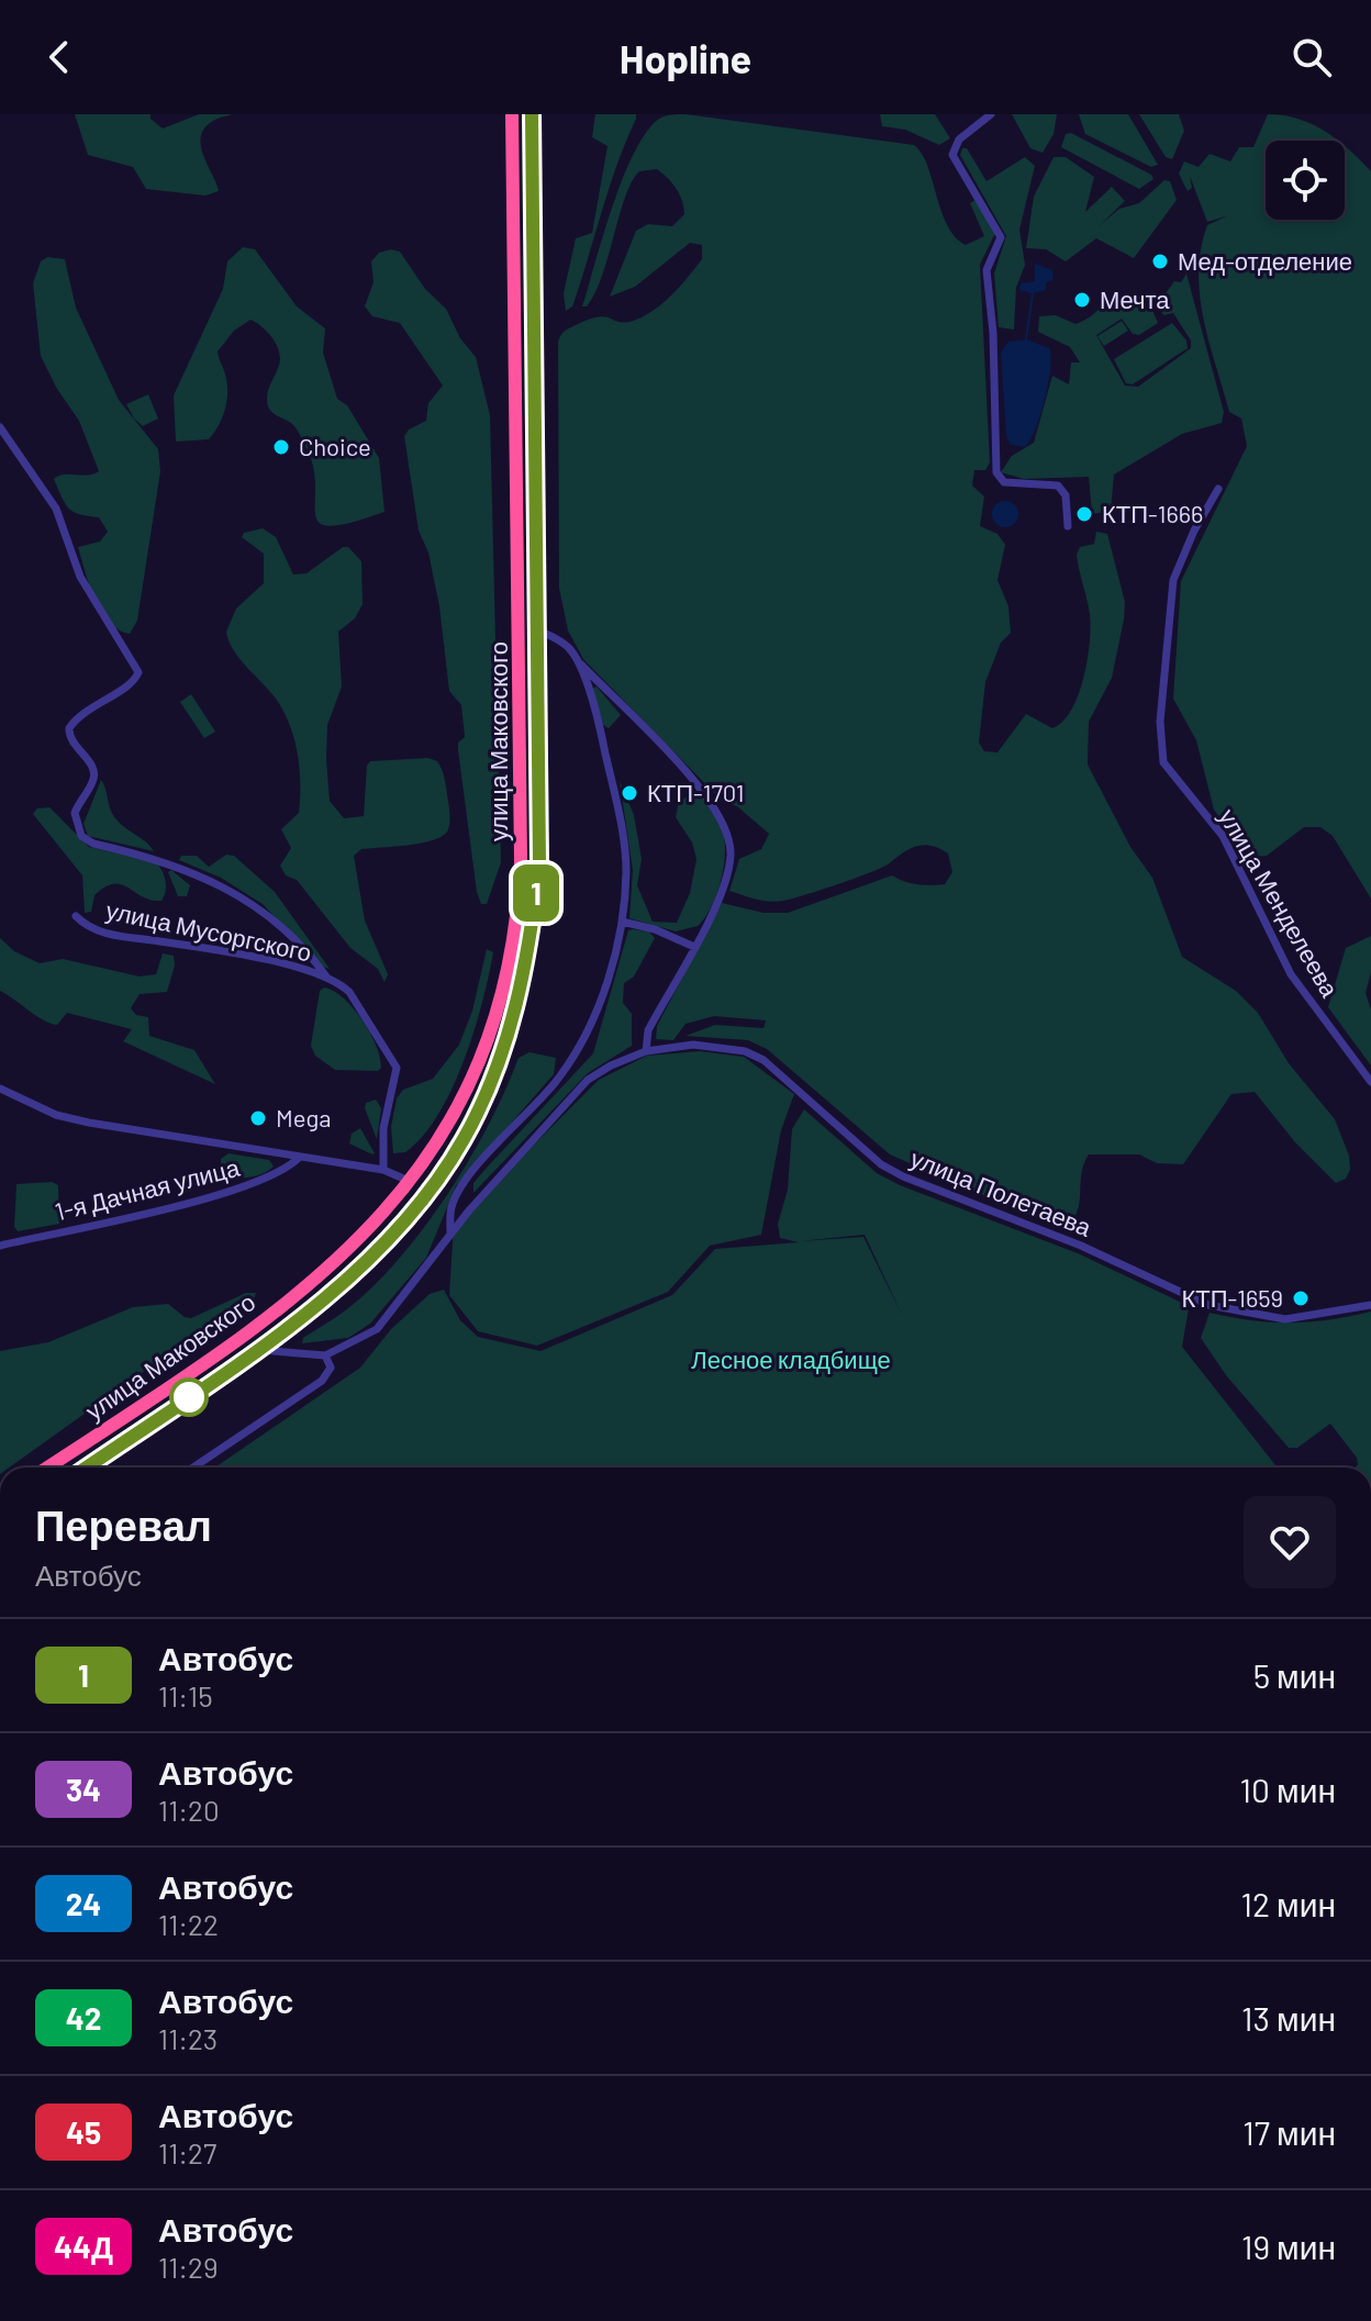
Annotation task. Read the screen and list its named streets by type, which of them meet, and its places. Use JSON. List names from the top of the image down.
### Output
{
  "streets": {
    "highway": ["улица Маковского"],
    "street": [
      "улица Менделеева",
      "улица Мусоргского",
      "1-я Дачная улица",
      "улица Полетаева"
    ]
  },
  "parks": ["Лесное кладбище"],
  "places": [
    "Мед-отделение",
    "Мечта",
    "Choice",
    "КТП-1666",
    "КТП-1701",
    "Mega",
    "КТП-1659"
  ],
  "lines": ["bus line 1"],
  "page": {
    "header": "Hopline",
    "on_map": "1",
    "heading": ["Перевал", "Автобус"],
    "list": [
      {
        "mark": "1",
        "name": "Автобус",
        "note": "11:15",
        "value": "5 мин"
      },
      {
        "mark": "34",
        "name": "Автобус",
        "note": "11:20",
        "value": "10 мин"
      },
      {
        "mark": "24",
        "name": "Автобус",
        "note": "11:22",
        "value": "12 мин"
      },
      {
        "mark": "42",
        "name": "Автобус",
        "note": "11:23",
        "value": "13 мин"
      },
      {
        "mark": "45",
        "name": "Автобус",
        "note": "11:27",
        "value": "17 мин"
      },
      {
        "mark": "44Д",
        "name": "Автобус",
        "note": "11:29",
        "value": "19 мин"
      }
    ]
  }
}
